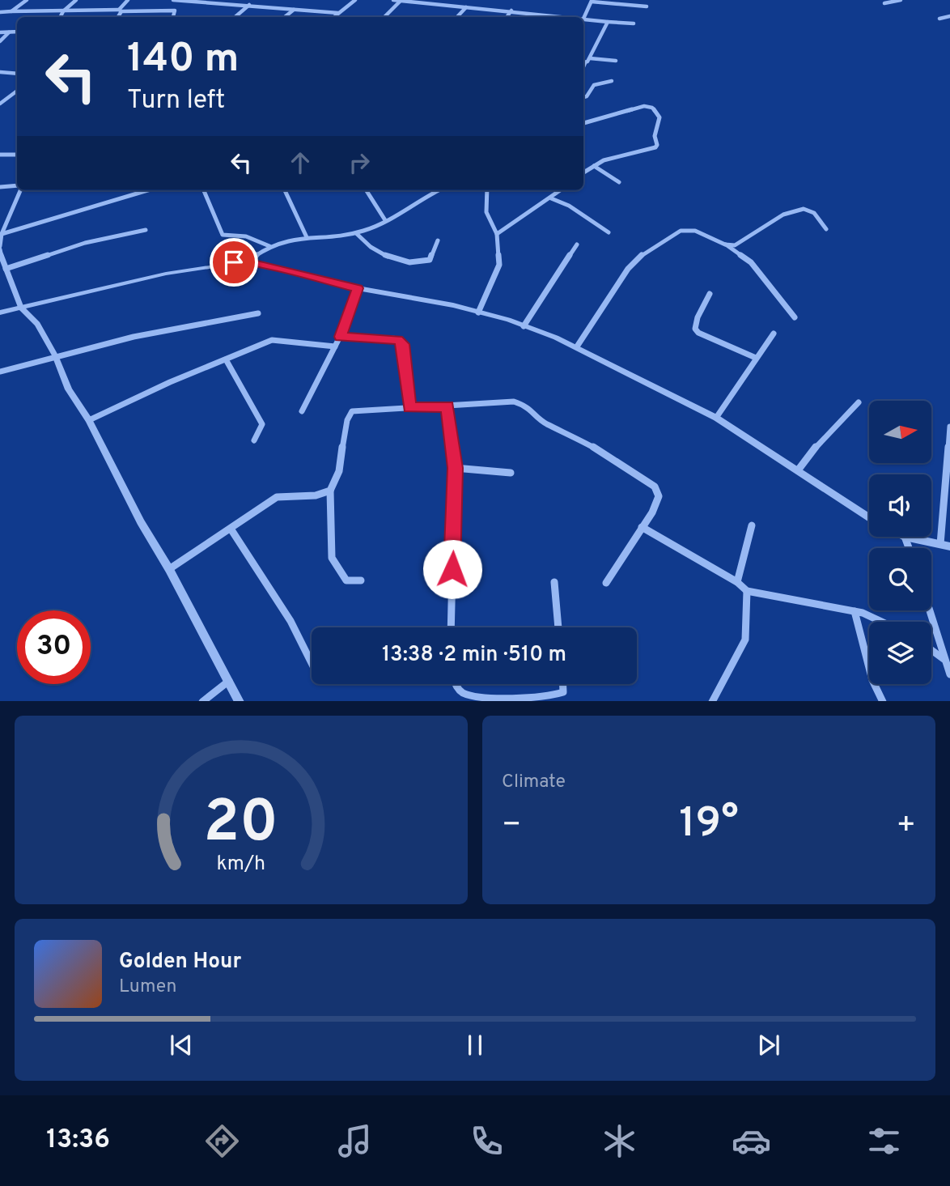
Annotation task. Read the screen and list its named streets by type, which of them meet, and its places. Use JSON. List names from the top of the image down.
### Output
{
  "north": "right",
  "page": {
    "turn": ["140 m", "Turn left"],
    "limit": "30",
    "trip": "13:38 · 2 min · 510 m",
    "tile": "Climate",
    "heat": ["−", "19°", "+"],
    "song": ["Golden Hour", "Lumen"],
    "tabs": "13:36",
    "gauge": ["20", "km/h"]
  }
}
